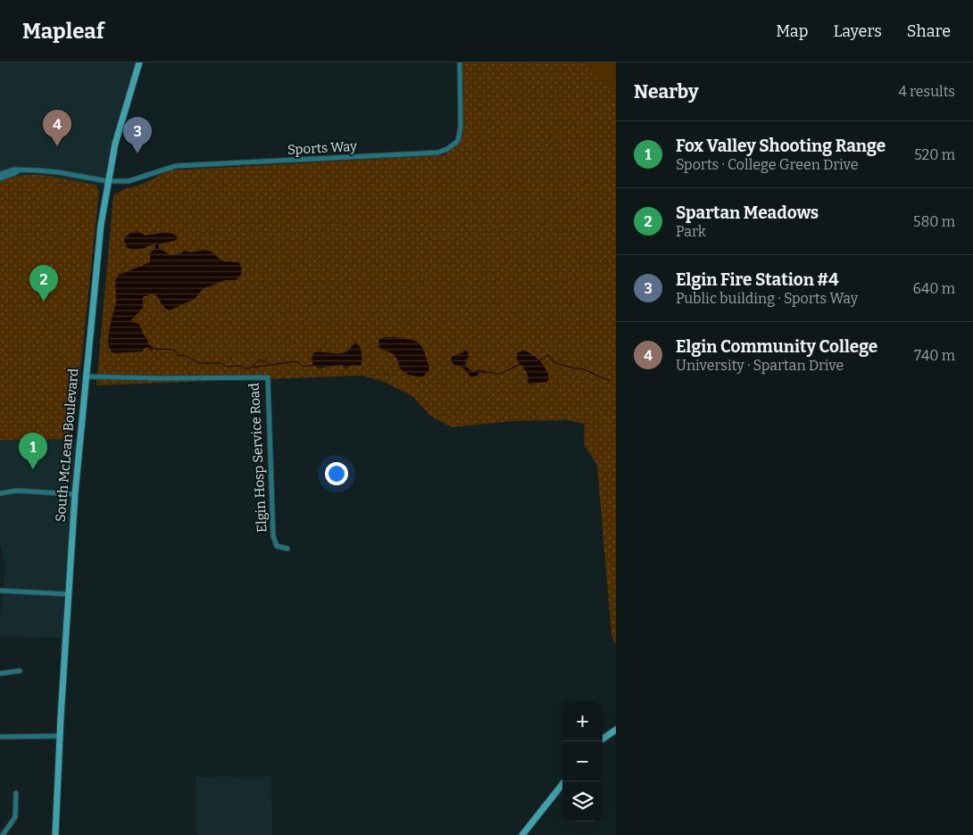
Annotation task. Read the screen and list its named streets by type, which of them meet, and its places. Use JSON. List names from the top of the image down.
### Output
{
  "streets": {
    "main road": ["South McLean Boulevard"],
    "street": ["Sports Way", "Elgin Hosp Service Road"]
  },
  "crossings": [
    ["Sports Way", "South McLean Boulevard"],
    ["South McLean Boulevard", "Elgin Hosp Service Road"]
  ],
  "page": {
    "header": "Mapleaf",
    "nav": ["Map", "Layers", "Share"],
    "heading": ["Nearby", "4 results"],
    "pins": [
      "4",
      "3",
      "2",
      "1"
    ],
    "list": [
      {
        "mark": "1",
        "name": "Fox Valley Shooting Range",
        "note": "Sports · College Green Drive",
        "value": "520 m"
      },
      {
        "mark": "2",
        "name": "Spartan Meadows",
        "note": "Park",
        "value": "580 m"
      },
      {
        "mark": "3",
        "name": "Elgin Fire Station #4",
        "note": "Public building · Sports Way",
        "value": "640 m"
      },
      {
        "mark": "4",
        "name": "Elgin Community College",
        "note": "University · Spartan Drive",
        "value": "740 m"
      }
    ],
    "map_buttons": ["+", "−"]
  }
}
